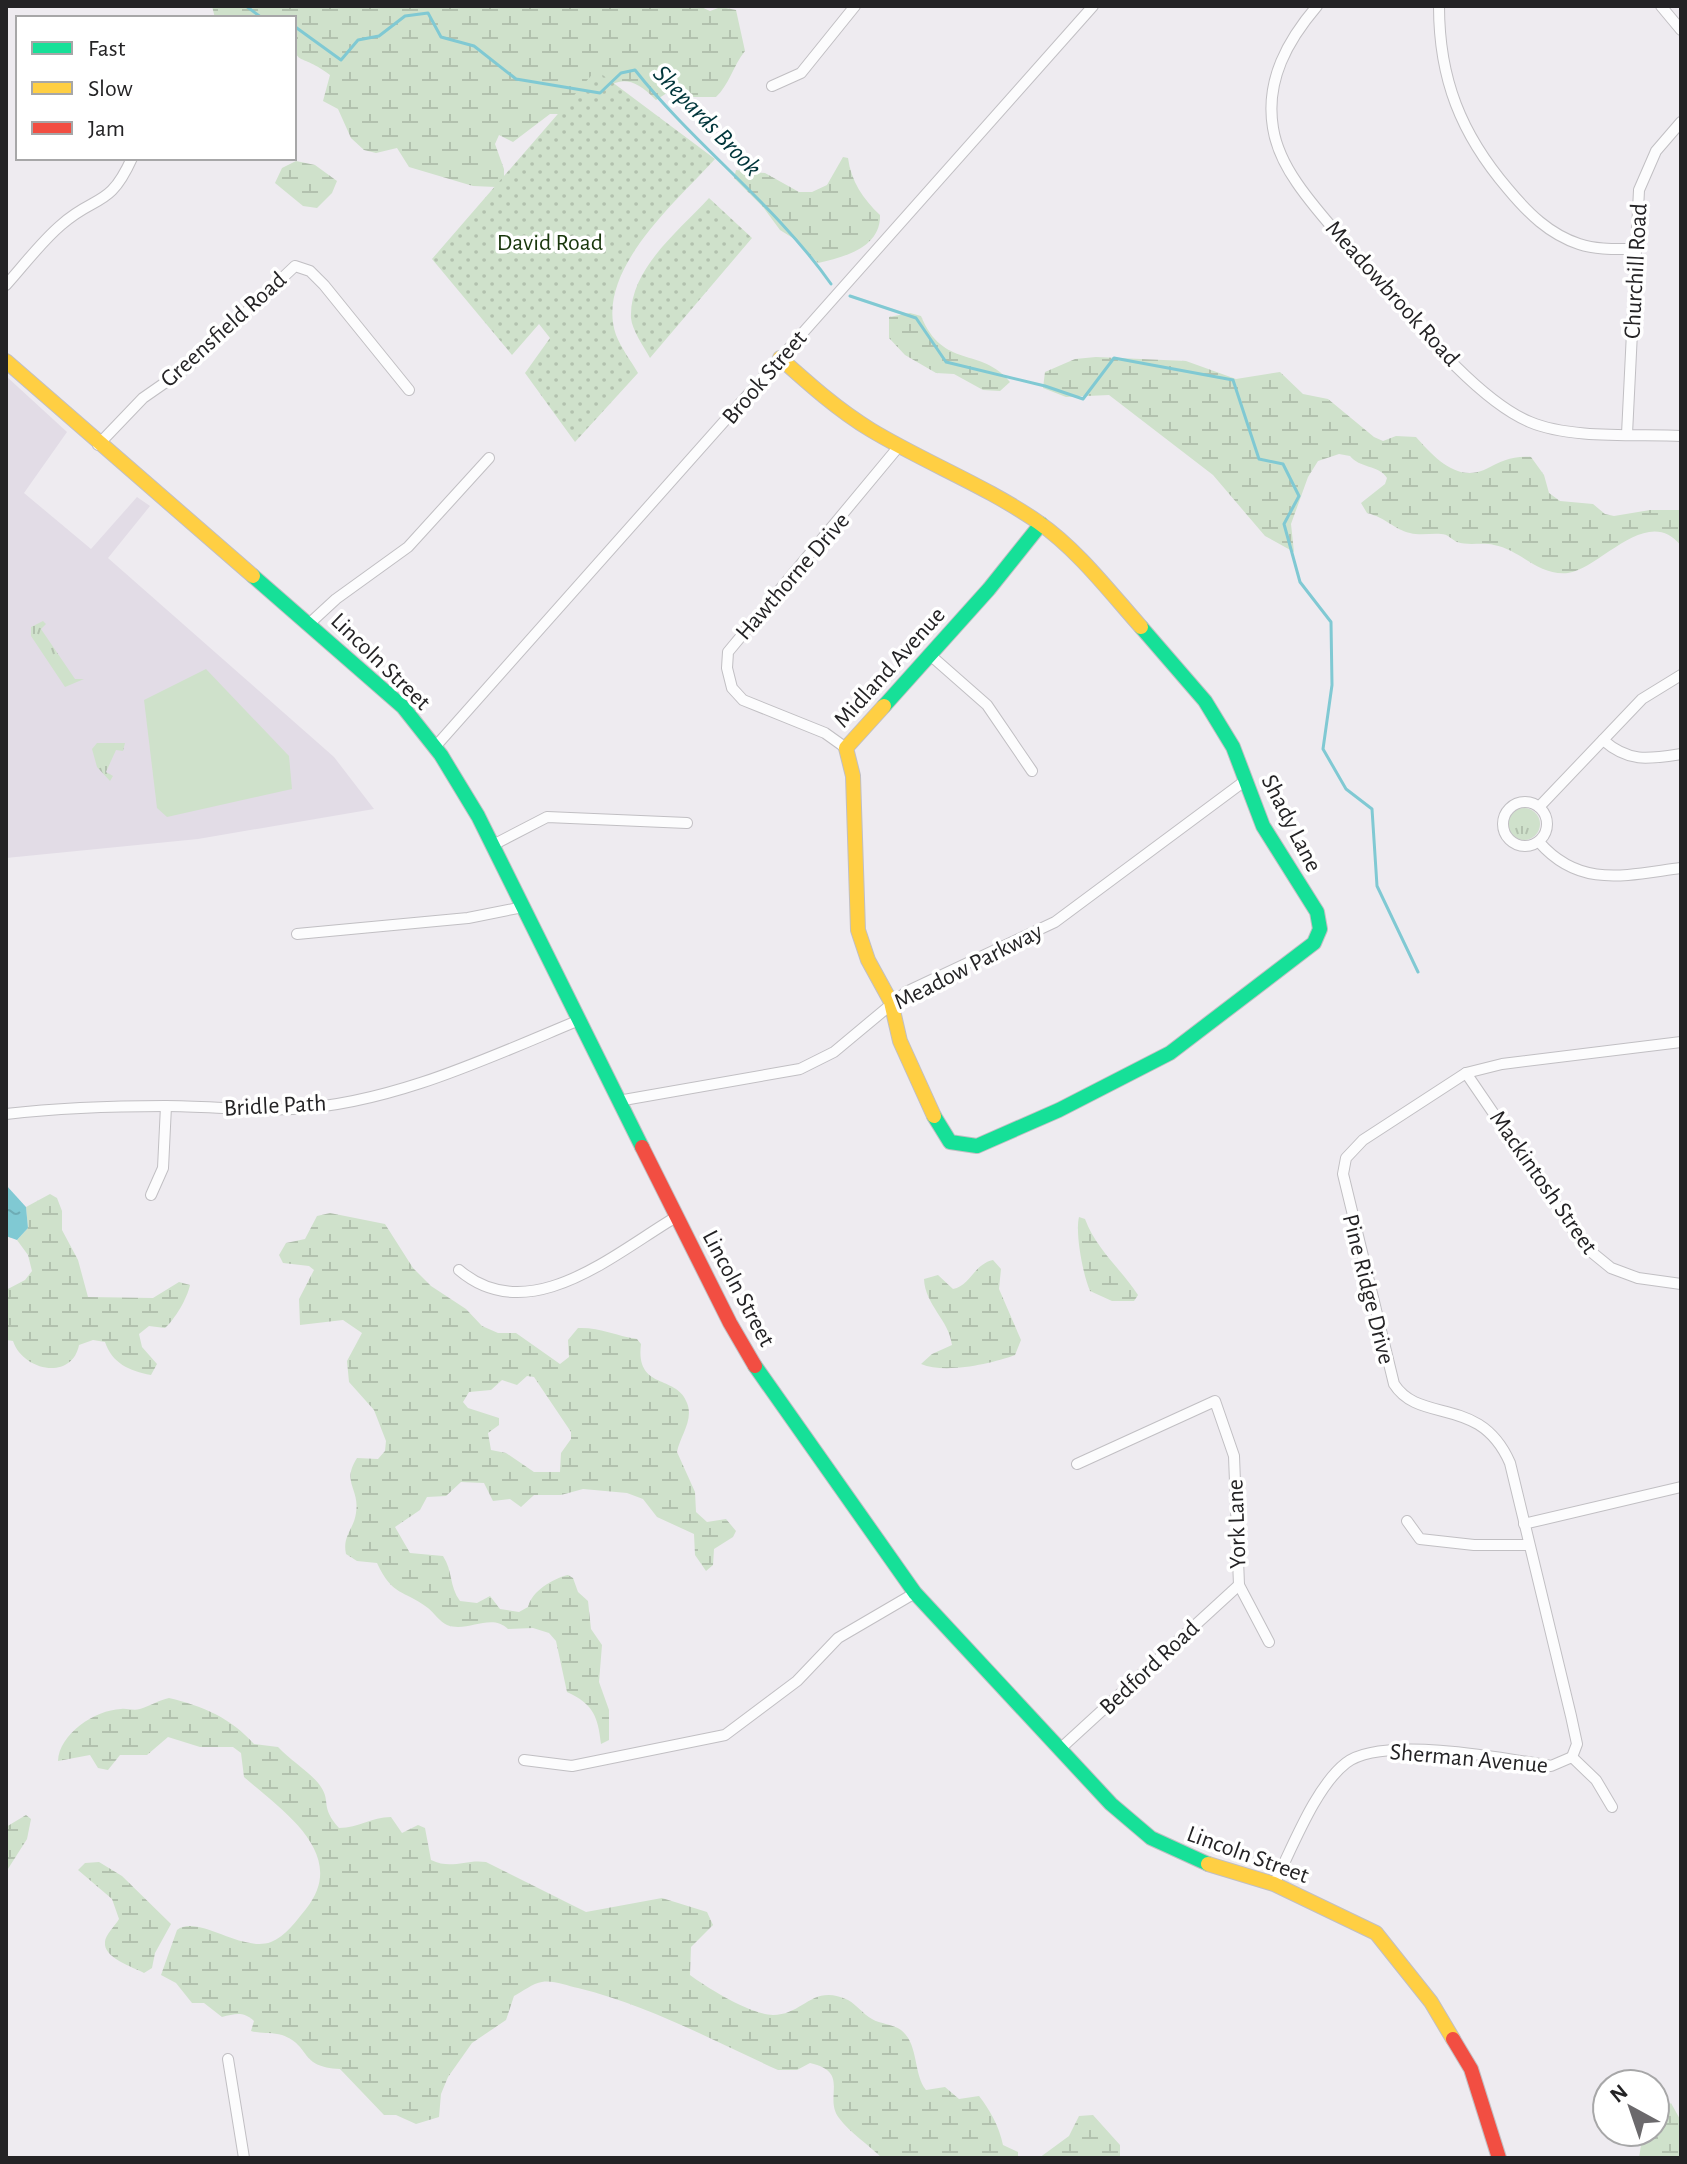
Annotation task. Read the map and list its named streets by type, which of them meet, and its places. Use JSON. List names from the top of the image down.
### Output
{
  "streets": {
    "main road": ["Lincoln Street", "Midland Avenue", "Shady Lane"],
    "street": [
      "Churchill Road",
      "Meadowbrook Road",
      "Greensfield Road",
      "Brook Street",
      "Hawthorne Drive",
      "Meadow Parkway",
      "Bridle Path",
      "Mackintosh Street",
      "Pine Ridge Drive",
      "York Lane",
      "Bedford Road",
      "Sherman Avenue"
    ]
  },
  "crossings": [
    ["Churchill Road", "Meadowbrook Road"],
    ["Greensfield Road", "Lincoln Street"],
    ["Brook Street", "Lincoln Street"],
    ["Brook Street", "Shady Lane"],
    ["Hawthorne Drive", "Midland Avenue"],
    ["Hawthorne Drive", "Shady Lane"],
    ["Lincoln Street", "Meadow Parkway"],
    ["Lincoln Street", "Bridle Path"],
    ["Lincoln Street", "Bedford Road"],
    ["Lincoln Street", "Sherman Avenue"],
    ["Midland Avenue", "Shady Lane"],
    ["Midland Avenue", "Meadow Parkway"],
    ["Shady Lane", "Meadow Parkway"],
    ["Mackintosh Street", "Pine Ridge Drive"],
    ["Pine Ridge Drive", "Sherman Avenue"],
    ["York Lane", "Bedford Road"]
  ],
  "water": ["Shepards Brook"],
  "parks": ["David Road"],
  "legend": ["Fast", "Slow", "Jam"],
  "north": "top left"
}
